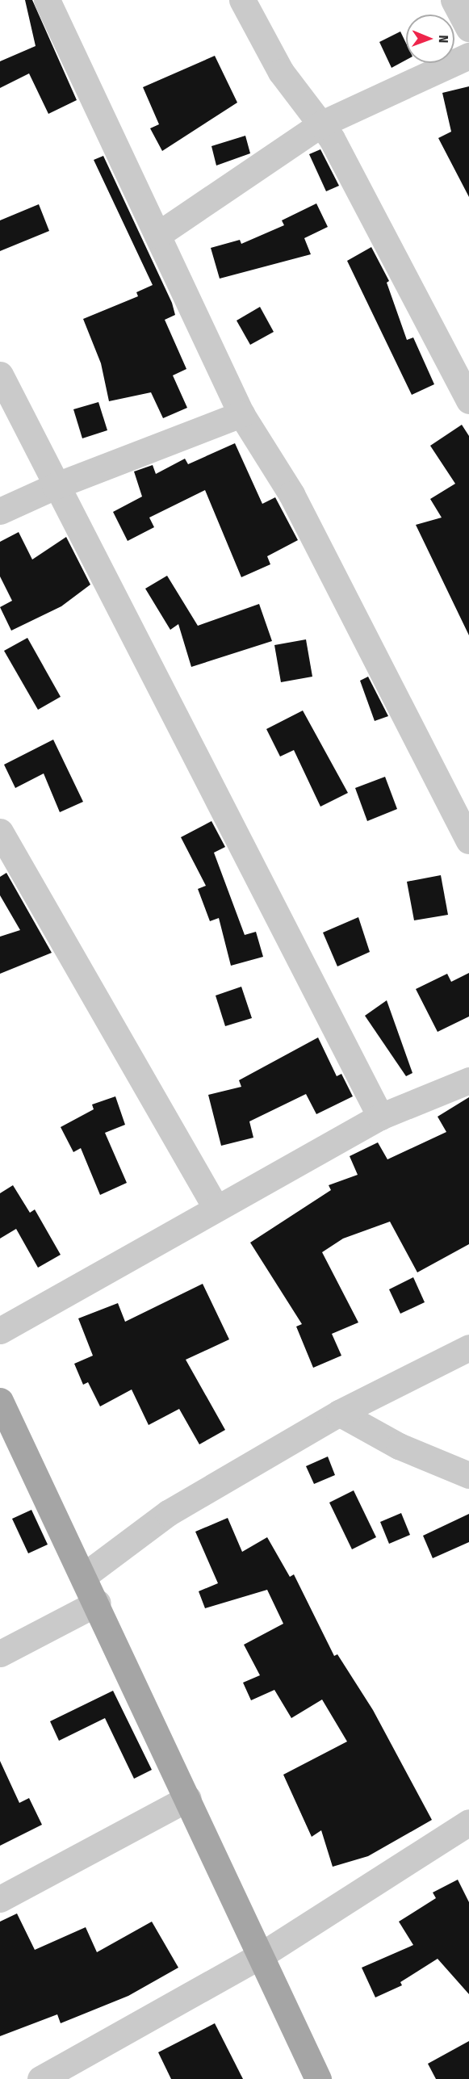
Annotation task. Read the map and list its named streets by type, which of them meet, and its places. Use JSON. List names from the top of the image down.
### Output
{
  "north": "right"
}
